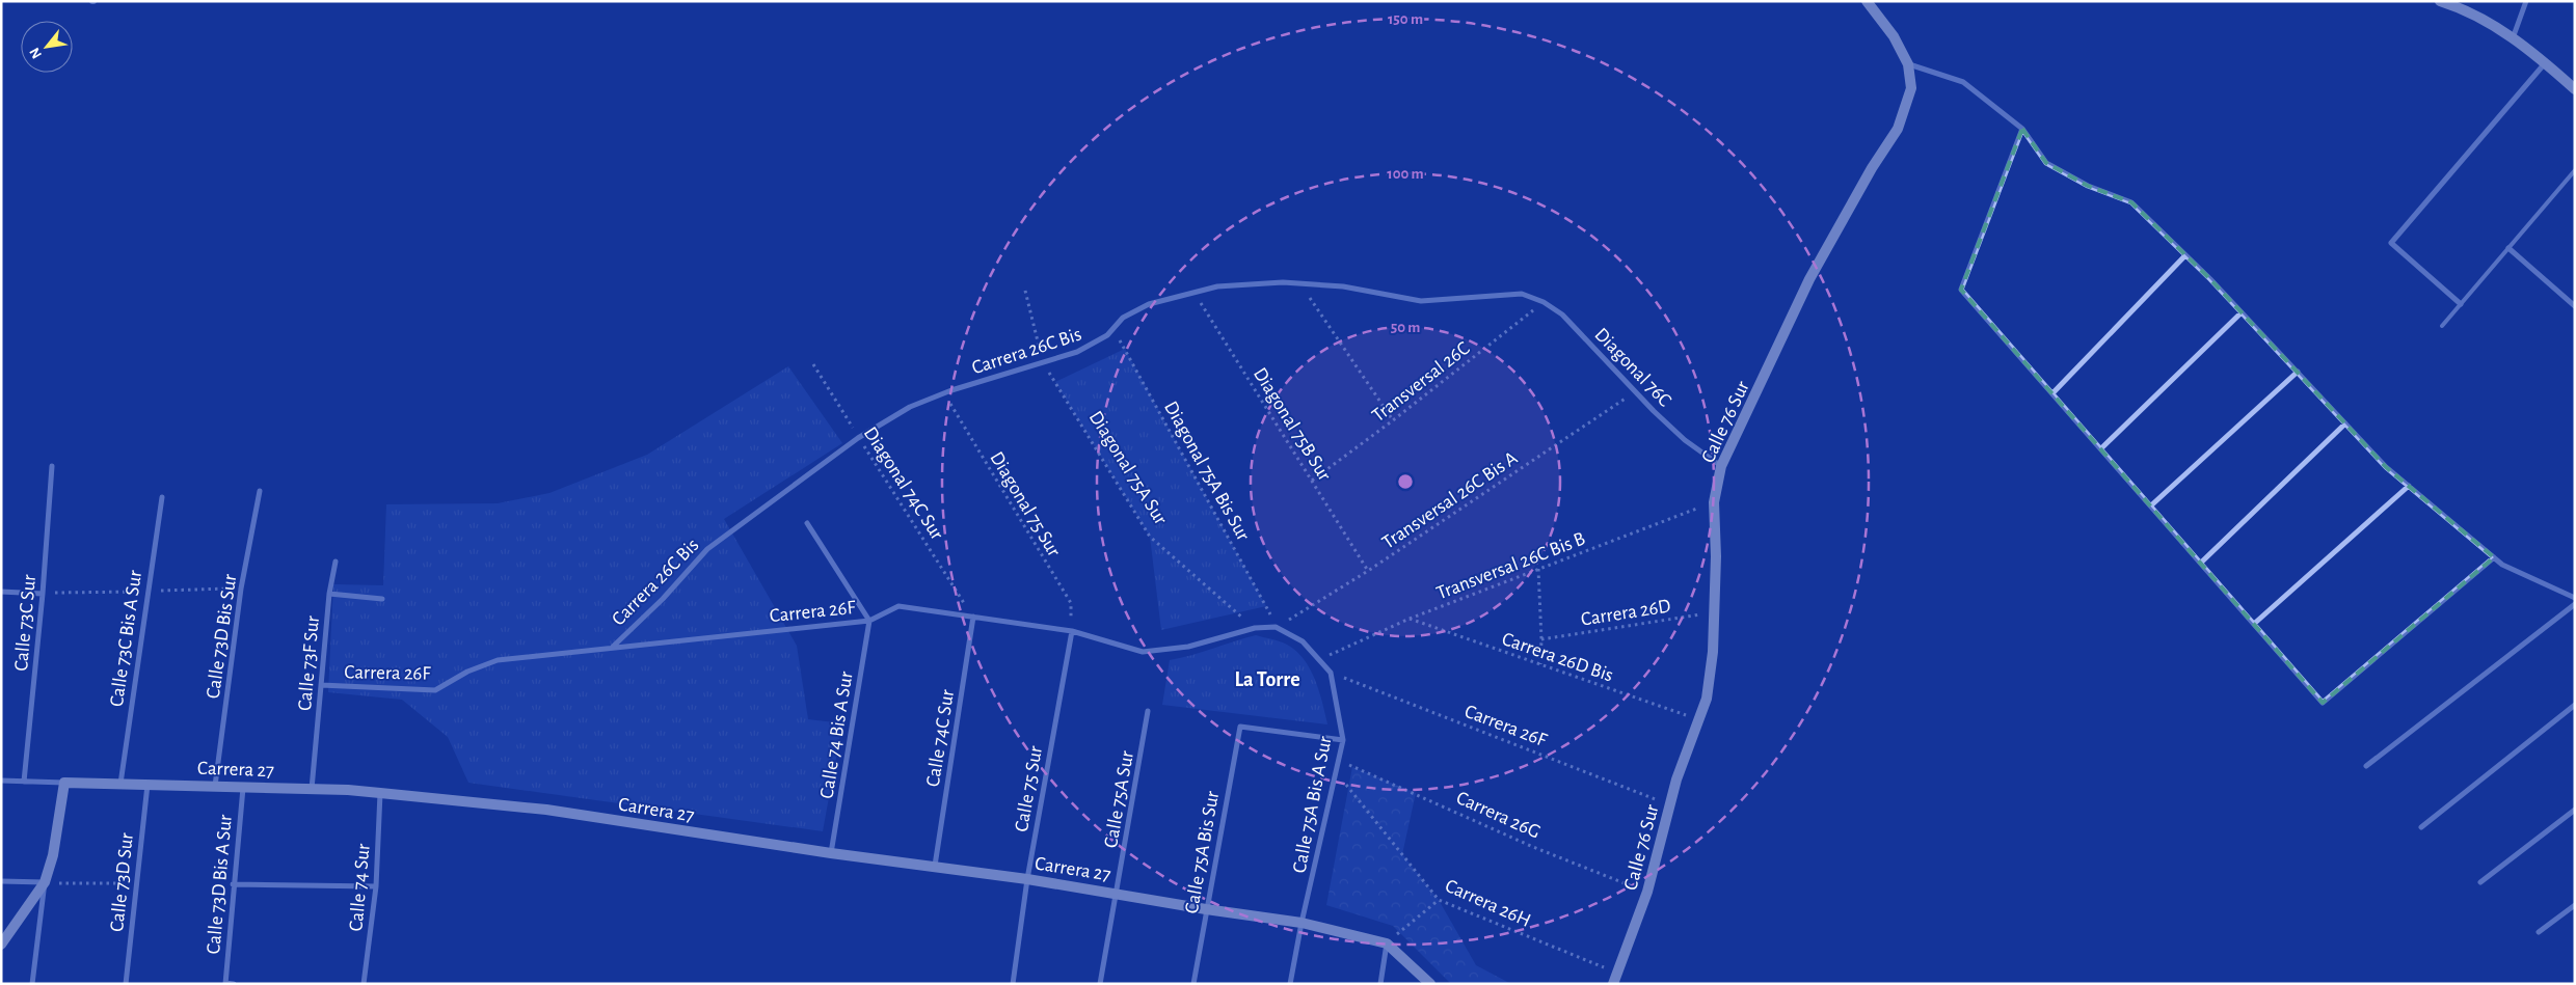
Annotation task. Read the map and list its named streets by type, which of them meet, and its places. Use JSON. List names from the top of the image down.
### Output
{
  "streets": {
    "street": [
      "Carrera 26C Bis",
      "Diagonal 76C",
      "Calle 76 Sur",
      "Carrera 26F",
      "Calle 73C Sur",
      "Calle 73D Bis Sur",
      "Calle 73C Bis A Sur",
      "Calle 73F Sur",
      "Calle 74 Bis A Sur",
      "Calle 74C Sur",
      "Carrera 27",
      "Calle 75 Sur",
      "Calle 75A Sur",
      "Calle 75A Bis A Sur",
      "Calle 75A Bis Sur",
      "Calle 73D Sur",
      "Calle 73D Bis A Sur",
      "Calle 74 Sur"
    ],
    "path": [
      "Transversal 26C",
      "Diagonal 75B Sur",
      "Diagonal 75A Sur",
      "Diagonal 75A Bis Sur",
      "Diagonal 74C Sur",
      "Transversal 26C Bis A",
      "Diagonal 75 Sur",
      "Transversal 26C Bis B",
      "Carrera 26D",
      "Carrera 26D Bis",
      "Carrera 26G",
      "Carrera 26H"
    ]
  },
  "crossings": [
    ["Carrera 26C Bis", "Diagonal 76C"],
    ["Carrera 26C Bis", "Diagonal 75B Sur"],
    ["Carrera 26C Bis", "Diagonal 75A Sur"],
    ["Carrera 26C Bis", "Diagonal 75A Bis Sur"],
    ["Carrera 26C Bis", "Diagonal 74C Sur"],
    ["Carrera 26C Bis", "Diagonal 75 Sur"],
    ["Carrera 26C Bis", "Carrera 26F"],
    ["Diagonal 76C", "Transversal 26C"],
    ["Diagonal 76C", "Calle 76 Sur"],
    ["Diagonal 76C", "Transversal 26C Bis A"],
    ["Transversal 26C", "Diagonal 75B Sur"],
    ["Calle 76 Sur", "Transversal 26C Bis B"],
    ["Calle 76 Sur", "Carrera 26F"],
    ["Calle 76 Sur", "Carrera 26D"],
    ["Calle 76 Sur", "Carrera 26D Bis"],
    ["Calle 76 Sur", "Carrera 26G"],
    ["Calle 76 Sur", "Carrera 26H"],
    ["Diagonal 75B Sur", "Transversal 26C Bis A"],
    ["Diagonal 75A Sur", "Carrera 26F"],
    ["Diagonal 75A Bis Sur", "Transversal 26C Bis A"],
    ["Diagonal 75A Bis Sur", "Carrera 26F"],
    ["Diagonal 75A Bis Sur", "Calle 75A Bis A Sur"],
    ["Diagonal 74C Sur", "Carrera 26F"],
    ["Diagonal 74C Sur", "Calle 74C Sur"],
    ["Transversal 26C Bis A", "Carrera 26F"],
    ["Transversal 26C Bis A", "Calle 75A Bis A Sur"],
    ["Diagonal 75 Sur", "Carrera 26F"],
    ["Diagonal 75 Sur", "Calle 75 Sur"],
    ["Transversal 26C Bis B", "Carrera 26D Bis"],
    ["Transversal 26C Bis B", "Calle 75A Bis A Sur"],
    ["Carrera 26F", "Calle 73F Sur"],
    ["Carrera 26F", "Calle 74 Bis A Sur"],
    ["Carrera 26F", "Calle 74C Sur"],
    ["Carrera 26F", "Calle 75 Sur"],
    ["Carrera 26F", "Calle 75A Bis A Sur"],
    ["Calle 73C Sur", "Carrera 27"],
    ["Calle 73D Bis Sur", "Carrera 27"],
    ["Calle 73C Bis A Sur", "Carrera 27"],
    ["Calle 73F Sur", "Carrera 27"],
    ["Calle 74 Bis A Sur", "Carrera 27"],
    ["Calle 74C Sur", "Carrera 27"],
    ["Carrera 27", "Calle 75 Sur"],
    ["Carrera 27", "Calle 75A Sur"],
    ["Carrera 27", "Calle 75A Bis A Sur"],
    ["Carrera 27", "Calle 75A Bis Sur"],
    ["Carrera 27", "Calle 73D Sur"],
    ["Carrera 27", "Calle 73D Bis A Sur"],
    ["Carrera 27", "Calle 74 Sur"],
    ["Calle 75A Bis A Sur", "Carrera 26G"],
    ["Calle 75A Bis A Sur", "Calle 75A Bis Sur"],
    ["Calle 75A Bis A Sur", "Carrera 26H"]
  ],
  "districts": ["La Torre"],
  "north": "bottom left",
  "rings": ["150 m", "100 m", "50 m"]
}
